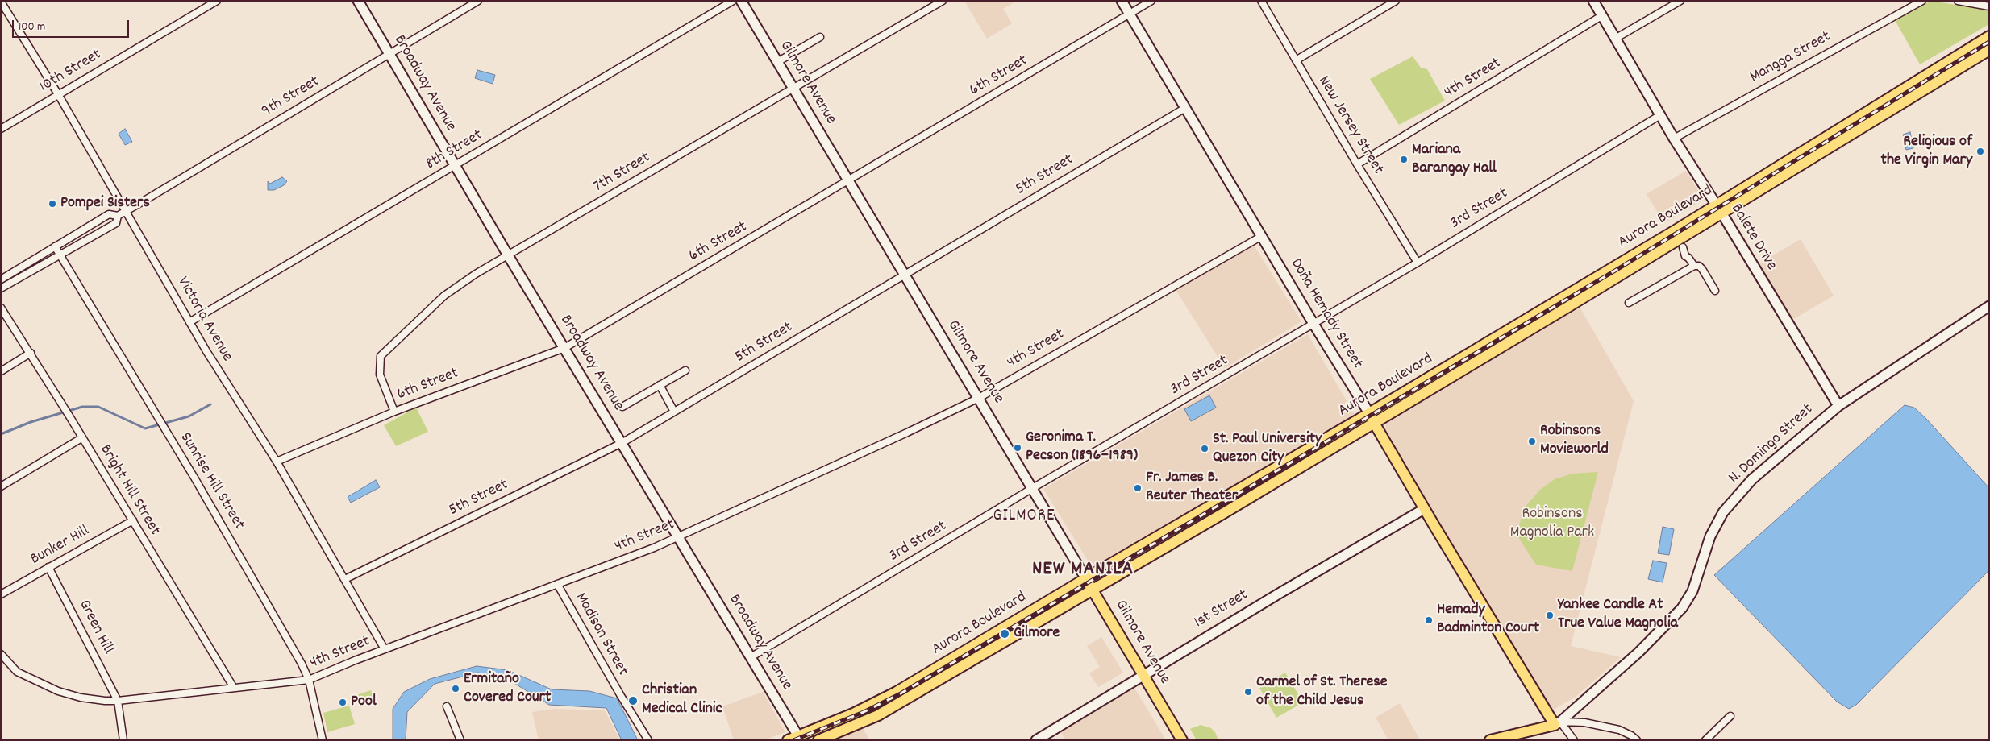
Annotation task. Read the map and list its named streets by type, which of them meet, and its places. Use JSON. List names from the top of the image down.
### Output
{
  "streets": {
    "main road": [
      "Gilmore Avenue",
      "Aurora Boulevard",
      "Doña Hemady Street",
      "N. Domingo Street"
    ],
    "street": [
      "Mangga Street",
      "10th Street",
      "6th Street",
      "4th Street",
      "Broadway Avenue",
      "9th Street",
      "New Jersey Street",
      "8th Street",
      "7th Street",
      "5th Street",
      "3rd Street",
      "Balete Drive",
      "Victoria Avenue",
      "Sunrise Hill Street",
      "Bright Hill Street",
      "Bunker Hill",
      "1st Street",
      "Green Hill",
      "Madison Street"
    ]
  },
  "crossings": [
    ["Mangga Street", "Balete Drive"],
    ["10th Street", "Victoria Avenue"],
    ["6th Street", "Gilmore Avenue"],
    ["6th Street", "Broadway Avenue"],
    ["6th Street", "7th Street"],
    ["6th Street", "Doña Hemady Street"],
    ["6th Street", "Victoria Avenue"],
    ["4th Street", "Gilmore Avenue"],
    ["4th Street", "Broadway Avenue"],
    ["4th Street", "New Jersey Street"],
    ["4th Street", "Balete Drive"],
    ["4th Street", "Doña Hemady Street"],
    ["4th Street", "Victoria Avenue"],
    ["4th Street", "Sunrise Hill Street"],
    ["4th Street", "Bright Hill Street"],
    ["4th Street", "Green Hill"],
    ["4th Street", "Madison Street"],
    ["Gilmore Avenue", "7th Street"],
    ["Gilmore Avenue", "5th Street"],
    ["Gilmore Avenue", "3rd Street"],
    ["Gilmore Avenue", "Aurora Boulevard"],
    ["Gilmore Avenue", "1st Street"],
    ["Broadway Avenue", "9th Street"],
    ["Broadway Avenue", "8th Street"],
    ["Broadway Avenue", "7th Street"],
    ["Broadway Avenue", "5th Street"],
    ["Broadway Avenue", "3rd Street"],
    ["Broadway Avenue", "Aurora Boulevard"],
    ["9th Street", "Victoria Avenue"],
    ["9th Street", "Sunrise Hill Street"],
    ["New Jersey Street", "3rd Street"],
    ["8th Street", "Victoria Avenue"],
    ["5th Street", "Doña Hemady Street"],
    ["5th Street", "Victoria Avenue"],
    ["3rd Street", "Balete Drive"],
    ["3rd Street", "Doña Hemady Street"],
    ["Aurora Boulevard", "Balete Drive"],
    ["Aurora Boulevard", "Doña Hemady Street"],
    ["Balete Drive", "N. Domingo Street"],
    ["Doña Hemady Street", "N. Domingo Street"],
    ["Doña Hemady Street", "1st Street"],
    ["Bright Hill Street", "Bunker Hill"],
    ["Bunker Hill", "Green Hill"]
  ],
  "districts": ["GILMORE", "NEW MANILA"],
  "parks": ["Robinsons Magnolia Park"],
  "places": [
    "Religious of the Virgin Mary",
    "Mariana Barangay Hall",
    "Pompei Sisters",
    "Robinsons Movieworld",
    "Geronima T. Pecson (1896–1989)",
    "St. Paul University Quezon City",
    "Fr. James B. Reuter Theater",
    "Yankee Candle At True Value Magnolia",
    "Hemady Badminton Court",
    "Gilmore",
    "Ermitaño Covered Court",
    "Carmel of St. Therese of the Child Jesus",
    "Christian Medical Clinic",
    "Pool"
  ],
  "scale_bar": "100 m"
}
